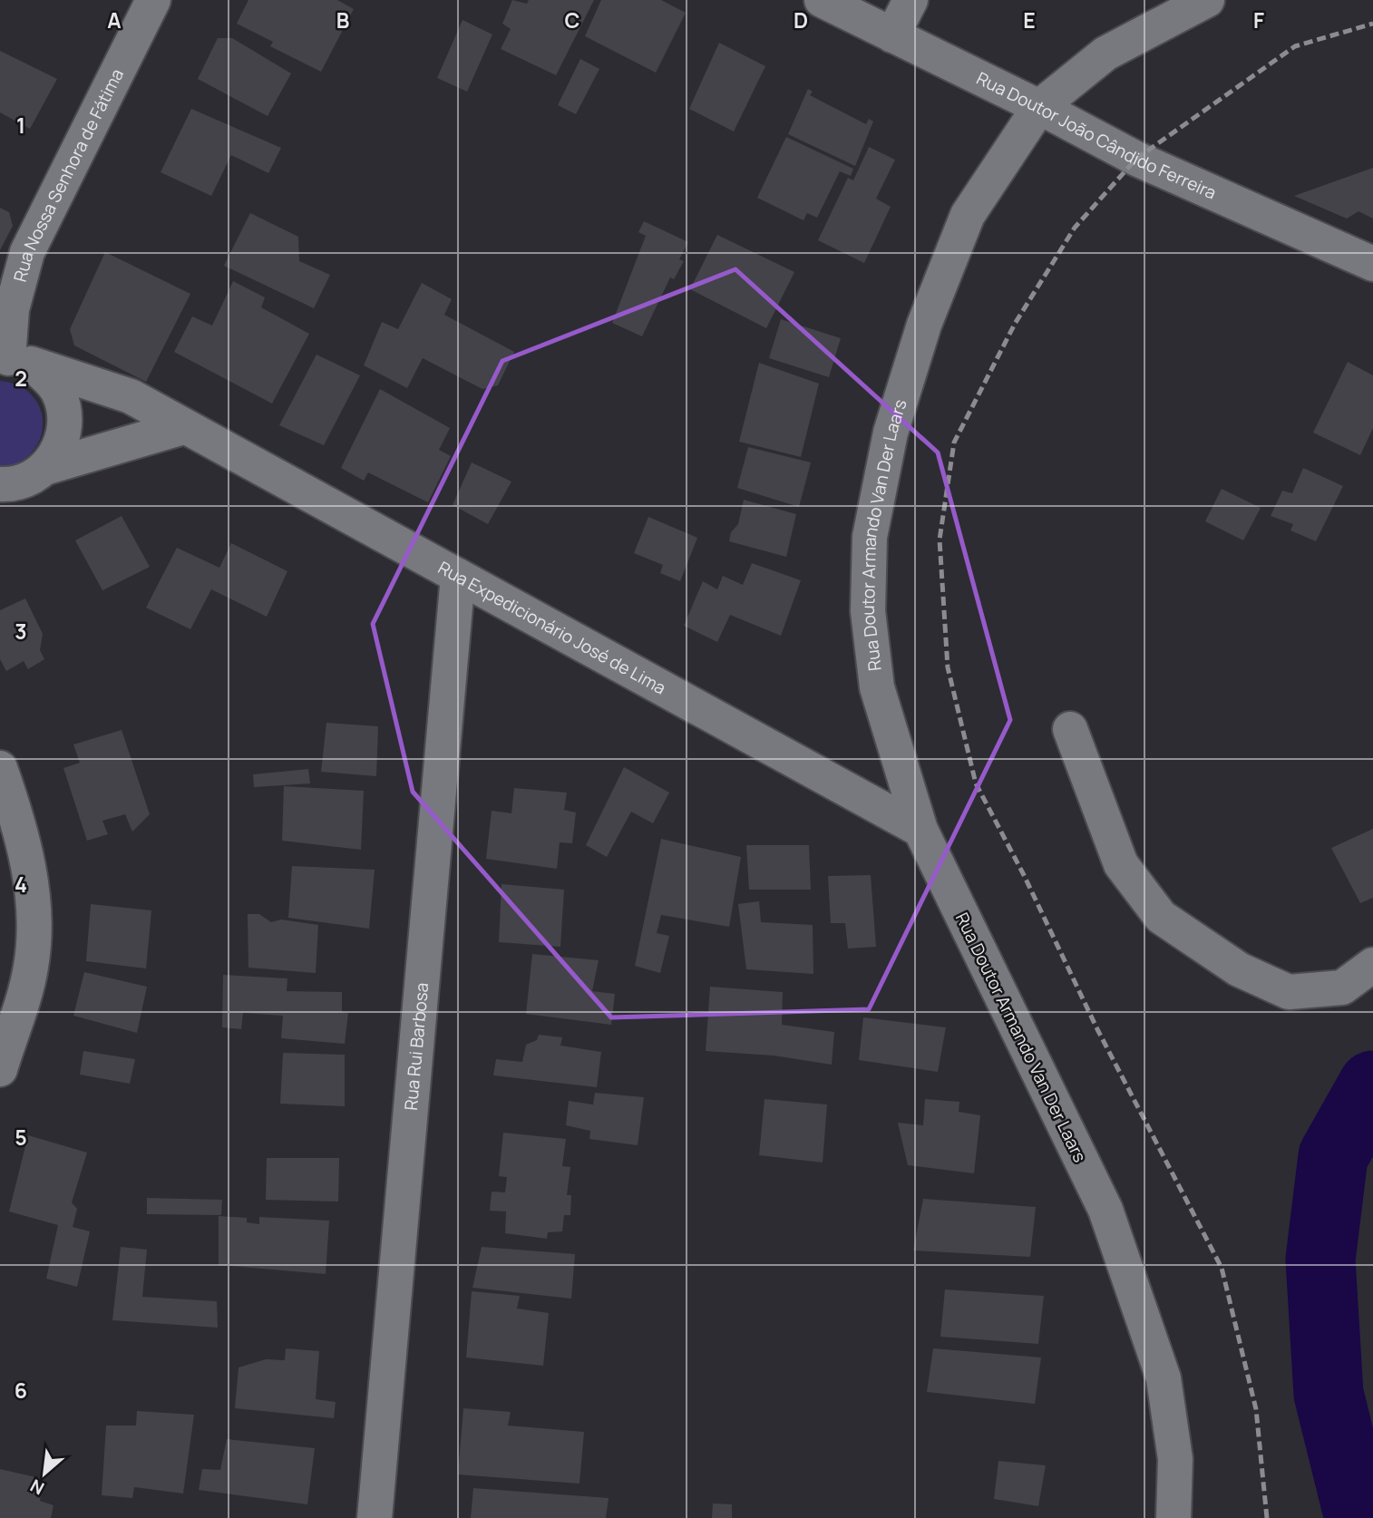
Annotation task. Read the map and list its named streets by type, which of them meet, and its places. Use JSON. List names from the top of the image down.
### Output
{
  "streets": {
    "street": [
      "Rua Doutor João Cândido Ferreira",
      "Rua Nossa Senhora de Fátima",
      "Rua Doutor Armando Van Der Laars",
      "Rua Expedicionário José de Lima",
      "Rua Rui Barbosa"
    ]
  },
  "crossings": [
    ["Rua Doutor João Cândido Ferreira", "Rua Doutor Armando Van Der Laars"],
    ["Rua Nossa Senhora de Fátima", "Rua Expedicionário José de Lima"],
    ["Rua Doutor Armando Van Der Laars", "Rua Expedicionário José de Lima"],
    ["Rua Expedicionário José de Lima", "Rua Rui Barbosa"]
  ],
  "north": "bottom left",
  "grid": {
    "columns": [
      "A",
      "B",
      "C",
      "D",
      "E",
      "F"
    ],
    "rows": [
      "1",
      "2",
      "3",
      "4",
      "5",
      "6"
    ]
  }
}
